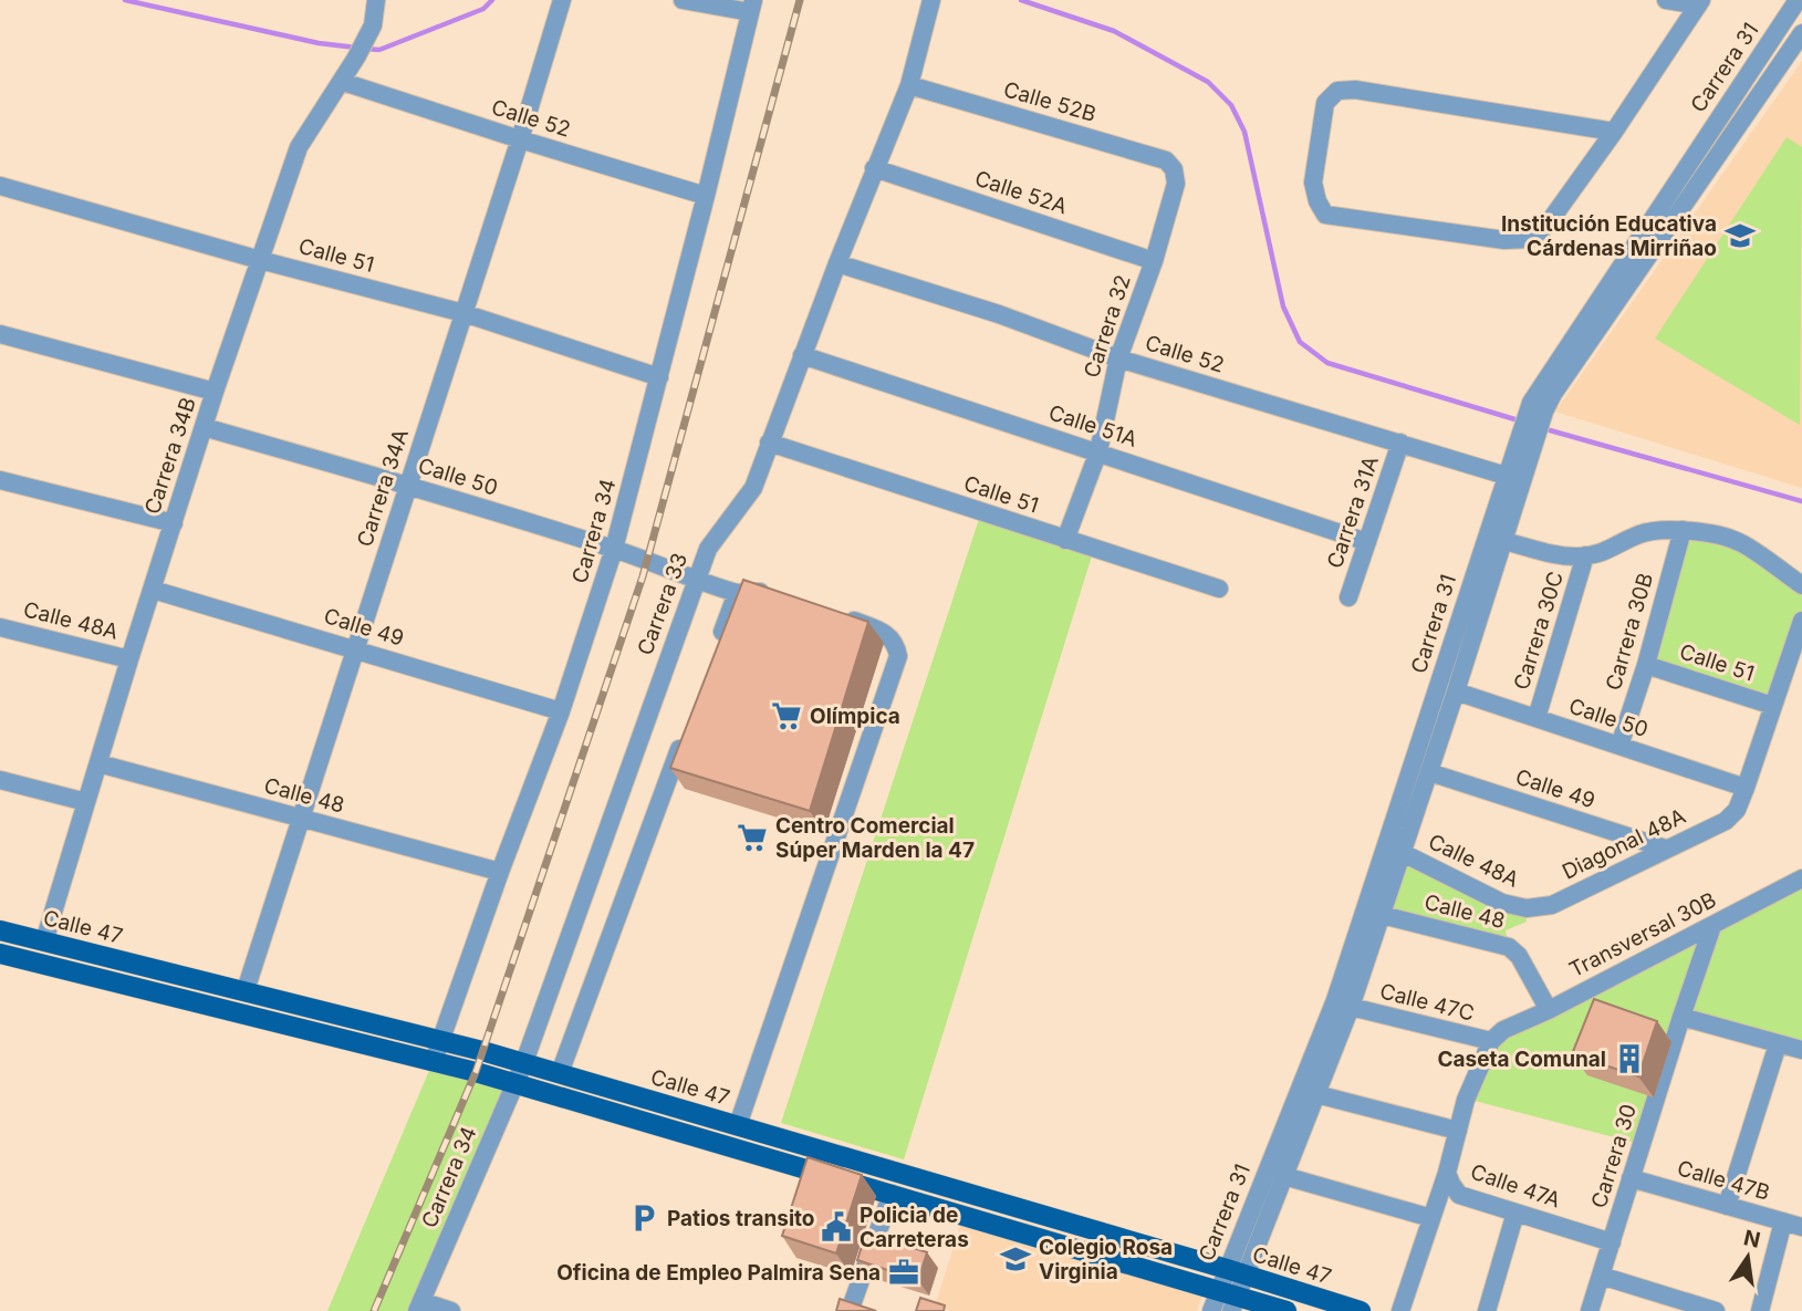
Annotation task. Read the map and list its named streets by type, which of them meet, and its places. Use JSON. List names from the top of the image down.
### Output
{
  "streets": {
    "main road": ["Calle 47"],
    "street": [
      "Carrera 31",
      "Calle 52B",
      "Calle 52",
      "Calle 52A",
      "Calle 51",
      "Carrera 32",
      "Calle 51A",
      "Carrera 34B",
      "Calle 50",
      "Carrera 34A",
      "Carrera 31A",
      "Carrera 34",
      "Carrera 33",
      "Calle 48A",
      "Calle 49",
      "Carrera 30C",
      "Carrera 30B",
      "Calle 48",
      "Diagonal 48A",
      "Transversal 30B",
      "Calle 47C",
      "Carrera 30",
      "Calle 47B",
      "Calle 47A"
    ]
  },
  "crossings": [
    ["Carrera 31", "Calle 52"],
    ["Carrera 31", "Calle 50"],
    ["Carrera 31", "Calle 48A"],
    ["Carrera 31", "Calle 49"],
    ["Carrera 31", "Calle 48"],
    ["Carrera 31", "Calle 47"],
    ["Carrera 31", "Calle 47C"],
    ["Calle 52B", "Carrera 32"],
    ["Calle 52B", "Carrera 33"],
    ["Calle 52", "Carrera 32"],
    ["Calle 52", "Carrera 34B"],
    ["Calle 52", "Carrera 34A"],
    ["Calle 52", "Carrera 31A"],
    ["Calle 52", "Carrera 34"],
    ["Calle 52", "Carrera 33"],
    ["Calle 52A", "Carrera 32"],
    ["Calle 52A", "Carrera 33"],
    ["Calle 51", "Carrera 32"],
    ["Calle 51", "Carrera 34B"],
    ["Calle 51", "Carrera 34A"],
    ["Calle 51", "Carrera 34"],
    ["Calle 51", "Carrera 33"],
    ["Calle 51", "Carrera 30B"],
    ["Carrera 32", "Calle 51A"],
    ["Calle 51A", "Carrera 31A"],
    ["Calle 51A", "Carrera 33"],
    ["Carrera 34B", "Calle 50"],
    ["Carrera 34B", "Calle 48A"],
    ["Carrera 34B", "Calle 49"],
    ["Carrera 34B", "Calle 48"],
    ["Carrera 34B", "Calle 47"],
    ["Calle 50", "Carrera 34A"],
    ["Calle 50", "Carrera 34"],
    ["Calle 50", "Carrera 33"],
    ["Calle 50", "Carrera 30C"],
    ["Calle 50", "Carrera 30B"],
    ["Calle 50", "Diagonal 48A"],
    ["Carrera 34A", "Calle 49"],
    ["Carrera 34A", "Calle 48"],
    ["Carrera 34A", "Calle 47"],
    ["Carrera 34", "Carrera 33"],
    ["Carrera 34", "Calle 49"],
    ["Carrera 34", "Calle 48"],
    ["Carrera 34", "Calle 47"],
    ["Carrera 33", "Calle 47"],
    ["Calle 48A", "Diagonal 48A"],
    ["Calle 49", "Diagonal 48A"],
    ["Calle 48", "Transversal 30B"],
    ["Transversal 30B", "Calle 47C"],
    ["Transversal 30B", "Carrera 30"],
    ["Carrera 30", "Calle 47B"],
    ["Carrera 30", "Calle 47A"]
  ],
  "places": {
    "school or university": ["Institución Educativa Cárdenas Mirriñao", "Colegio Rosa Virginia"],
    "supermarket": ["Olímpica", "Centro Comercial Súper Marden la 47"],
    "building": ["Caseta Comunal"],
    "parking": ["Patios transito"],
    "public building": ["Policia de Carreteras"],
    "office": ["Oficina de Empleo Palmira Sena"]
  },
  "north": "top"
}
